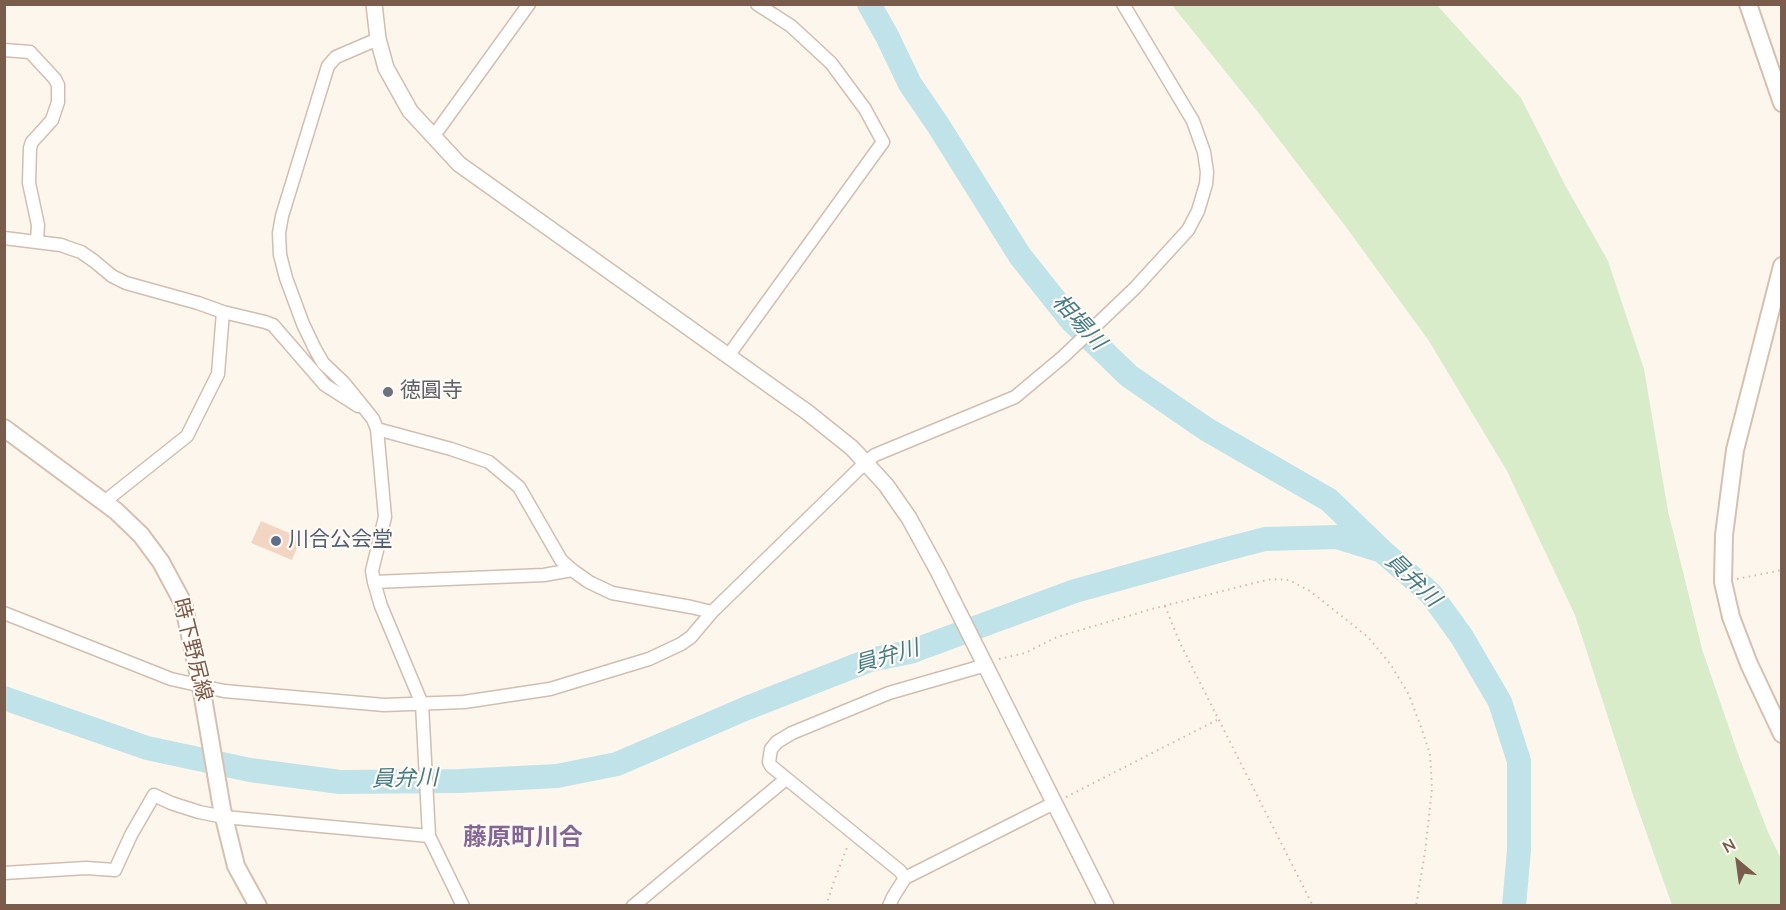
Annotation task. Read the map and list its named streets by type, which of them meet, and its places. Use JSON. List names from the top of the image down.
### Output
{
  "streets": {
    "main road": ["時下野尻線"]
  },
  "districts": ["藤原町川合"],
  "water": ["相場川", "員弁川"],
  "places": ["徳圓寺", "川合公会堂"],
  "north": "top left"
}
